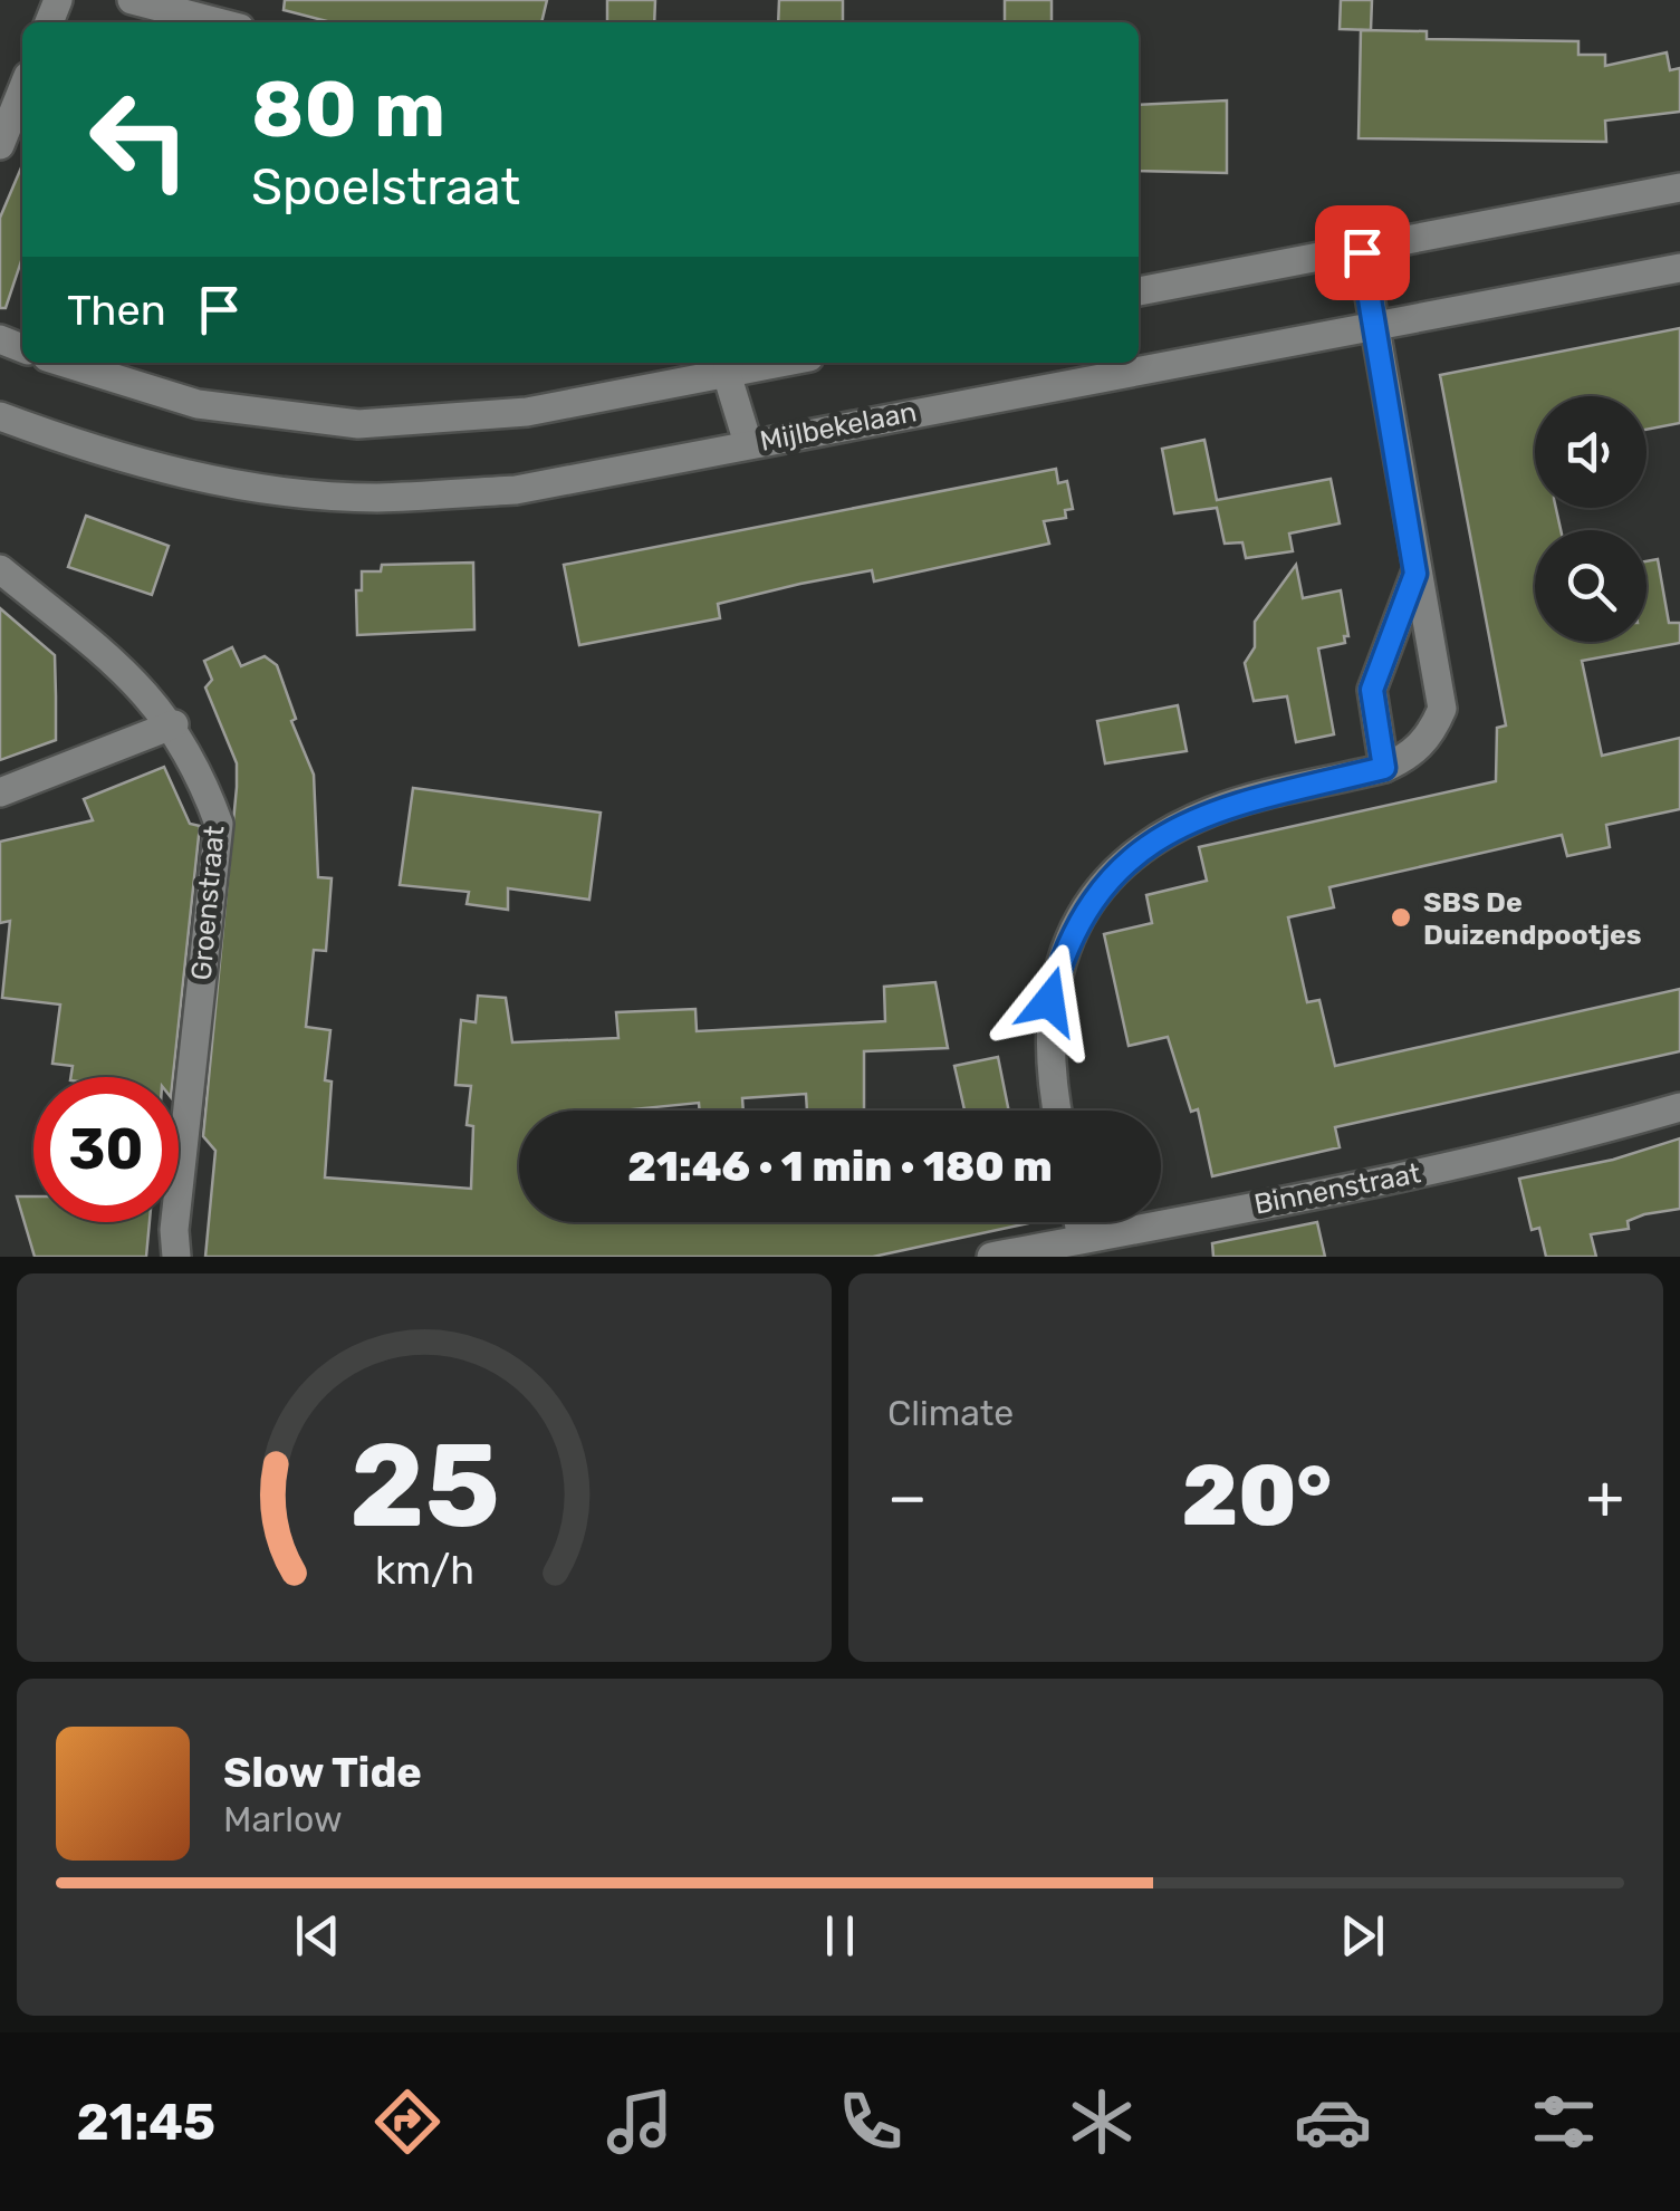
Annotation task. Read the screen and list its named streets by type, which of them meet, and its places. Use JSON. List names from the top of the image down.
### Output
{
  "streets": {
    "street": ["Mijlbekelaan", "Groenstraat", "Binnenstraat"]
  },
  "places": ["SBS De Duizendpootjes"],
  "page": {
    "turn": ["80 m", "Spoelstraat"],
    "then": "Then",
    "limit": "30",
    "trip": "21:46 · 1 min · 180 m",
    "tile": "Climate",
    "heat": ["−", "20°", "+"],
    "song": ["Slow Tide", "Marlow"],
    "tabs": "21:45",
    "gauge": ["25", "km/h"]
  }
}
